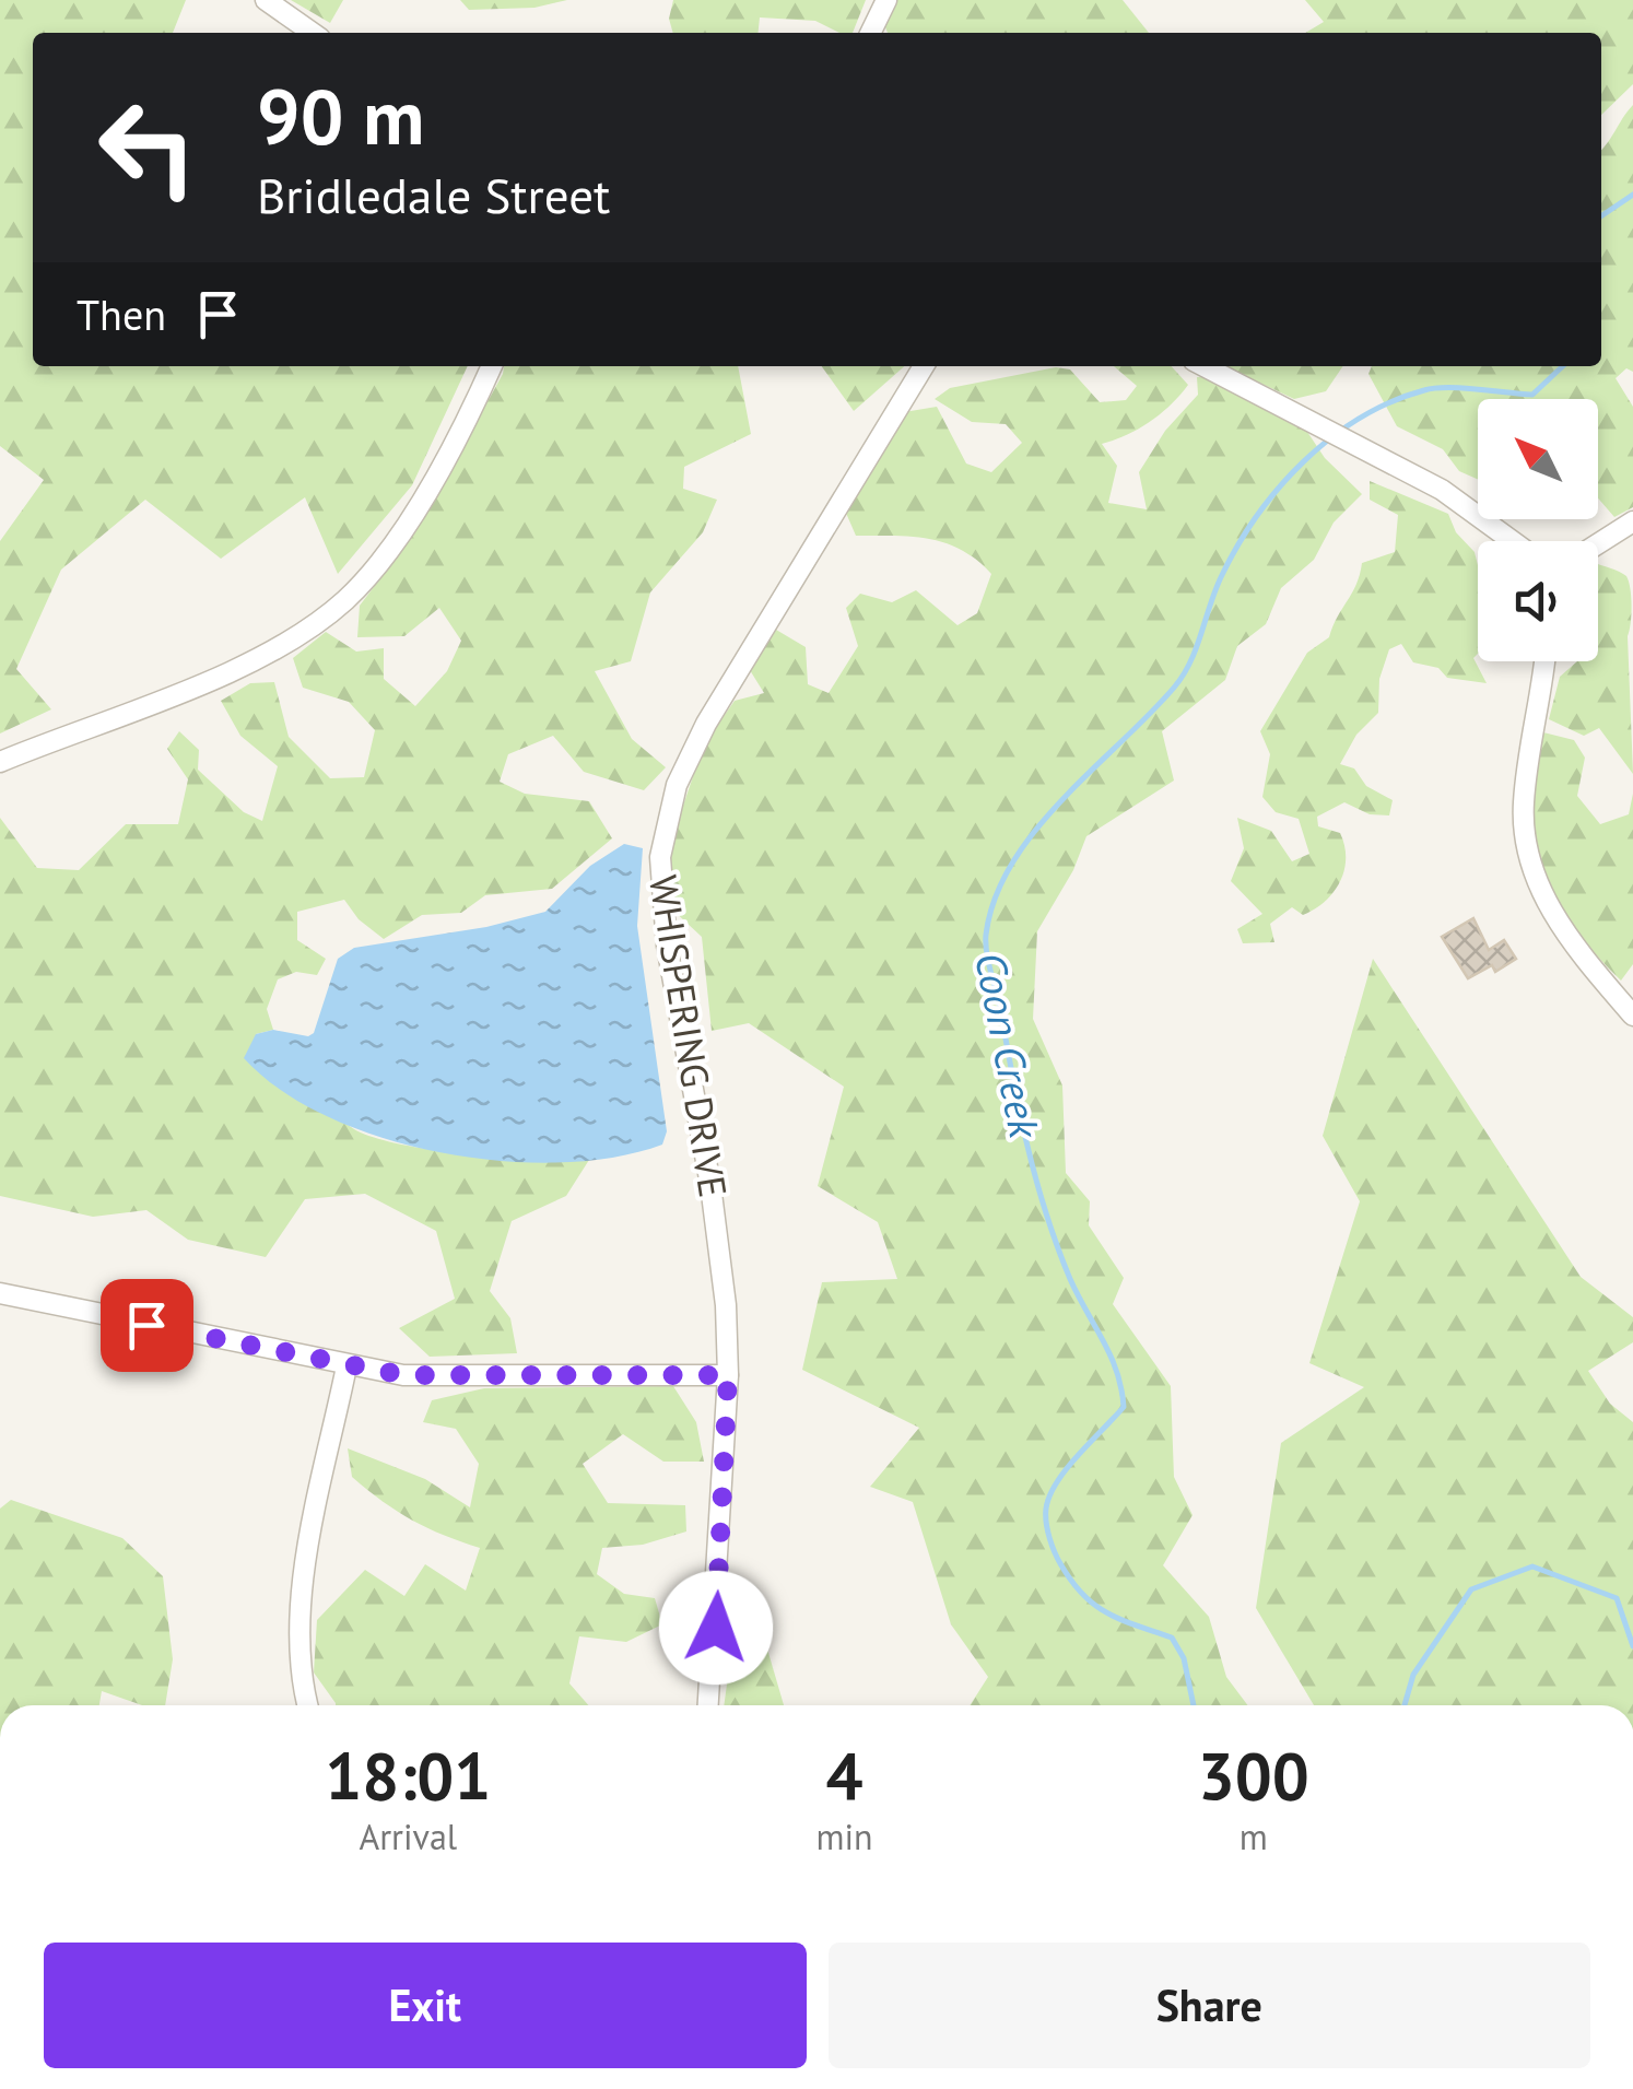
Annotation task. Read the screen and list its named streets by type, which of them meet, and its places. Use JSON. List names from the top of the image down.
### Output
{
  "streets": {
    "street": ["WHISPERING DRIVE"]
  },
  "water": ["Coon Creek"],
  "north": "top left",
  "page": {
    "turn": ["90 m", "Bridledale Street"],
    "then": "Then",
    "eta": [
      "18:01",
      "Arrival",
      "4",
      "min",
      "300",
      "m"
    ],
    "buttons": ["Exit", "Share"]
  }
}
